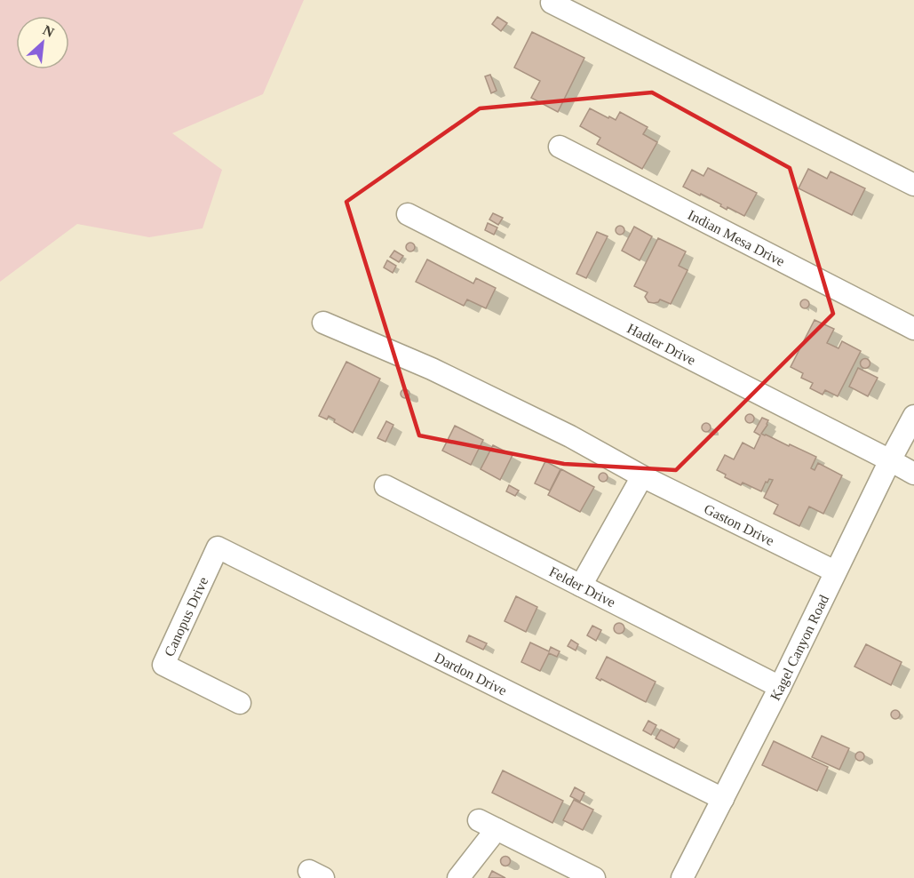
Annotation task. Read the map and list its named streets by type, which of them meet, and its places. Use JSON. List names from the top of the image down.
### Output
{
  "streets": {
    "street": [
      "Indian Mesa Drive",
      "Hadler Drive",
      "Gaston Drive",
      "Felder Drive",
      "Canopus Drive",
      "Kagel Canyon Road",
      "Dardon Drive"
    ]
  },
  "crossings": [
    ["Hadler Drive", "Kagel Canyon Road"],
    ["Gaston Drive", "Kagel Canyon Road"],
    ["Felder Drive", "Kagel Canyon Road"],
    ["Canopus Drive", "Dardon Drive"],
    ["Kagel Canyon Road", "Dardon Drive"]
  ],
  "north": "top right"
}
